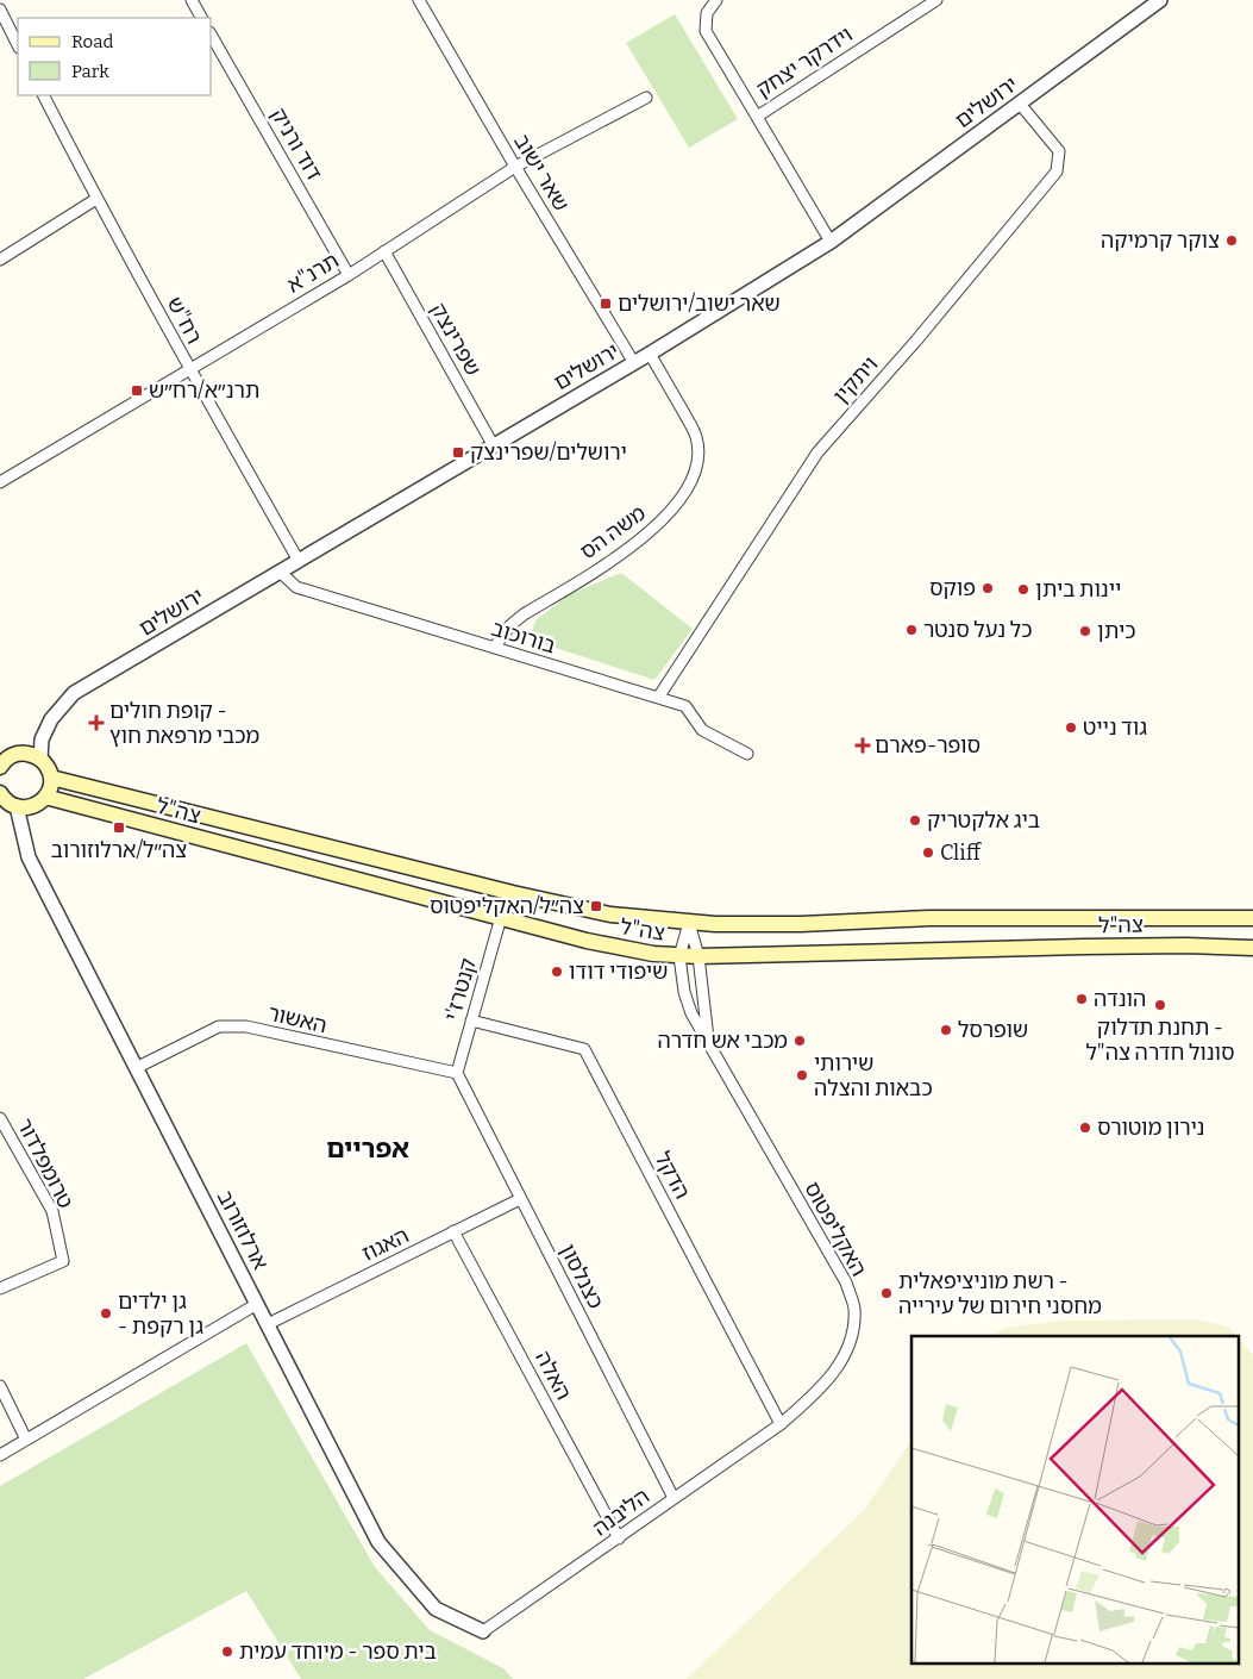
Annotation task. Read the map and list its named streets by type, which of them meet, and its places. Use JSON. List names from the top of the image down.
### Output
{
  "streets": {
    "main road": ["צה\"ל"],
    "street": [
      "וידרקר יצחק",
      "ירושלים",
      "דוד ורניק",
      "שאר ישוב",
      "תרנ\"א",
      "רח\"ש",
      "שפרינצק",
      "ויתקין",
      "משה הס",
      "בורוכוב",
      "קנטרז'י",
      "האשור",
      "טרומפלדור",
      "הדקל",
      "האקליפטוס",
      "ארלוזורוב",
      "האגוז",
      "כצנלסון",
      "האלה",
      "הליבנה"
    ]
  },
  "crossings": [
    ["וידרקר יצחק", "ירושלים"],
    ["ירושלים", "שאר ישוב"],
    ["ירושלים", "רח\"ש"],
    ["ירושלים", "שפרינצק"],
    ["ירושלים", "ויתקין"],
    ["ירושלים", "משה הס"],
    ["ירושלים", "בורוכוב"],
    ["דוד ורניק", "תרנ\"א"],
    ["שאר ישוב", "תרנ\"א"],
    ["תרנ\"א", "רח\"ש"],
    ["תרנ\"א", "שפרינצק"],
    ["ויתקין", "בורוכוב"],
    ["משה הס", "בורוכוב"],
    ["צה\"ל", "קנטרז'י"],
    ["צה\"ל", "האקליפטוס"],
    ["קנטרז'י", "האשור"],
    ["קנטרז'י", "הדקל"],
    ["קנטרז'י", "כצנלסון"],
    ["האשור", "ארלוזורוב"],
    ["האשור", "כצנלסון"],
    ["הדקל", "האקליפטוס"],
    ["הדקל", "הליבנה"],
    ["האקליפטוס", "הליבנה"],
    ["ארלוזורוב", "האגוז"],
    ["ארלוזורוב", "הליבנה"],
    ["האגוז", "כצנלסון"],
    ["האגוז", "האלה"],
    ["כצנלסון", "הליבנה"],
    ["האלה", "הליבנה"]
  ],
  "districts": ["אפריים"],
  "places": {
    "other": [
      "צוקר קרמיקה",
      "פוקס",
      "יינות ביתן",
      "כל נעל סנטר",
      "כיתן",
      "גוד נייט",
      "ביג אלקטריק",
      "Cliff",
      "שיפודי דודו",
      "הונדה",
      "תחנת תדלוק - סונול חדרה צה\"ל",
      "שופרסל",
      "מכבי אש חדרה",
      "שירותי כבאות והצלה",
      "נירון מוטורס",
      "רשת מוניציפאלית - מחסני חירום של עירייה",
      "גן ילדים - גן רקפת",
      "בית ספר - מיוחד עמית"
    ],
    "transit": [
      "שאר ישוב/ירושלים",
      "תרנ״א/רח״ש",
      "ירושלים/שפרינצק",
      "צה״ל/ארלוזורוב",
      "צה״ל/האקליפטוס"
    ],
    "health": ["קופת חולים - מכבי מרפאת חוץ", "סופר-פארם"]
  },
  "legend": ["Road", "Park"]
}
